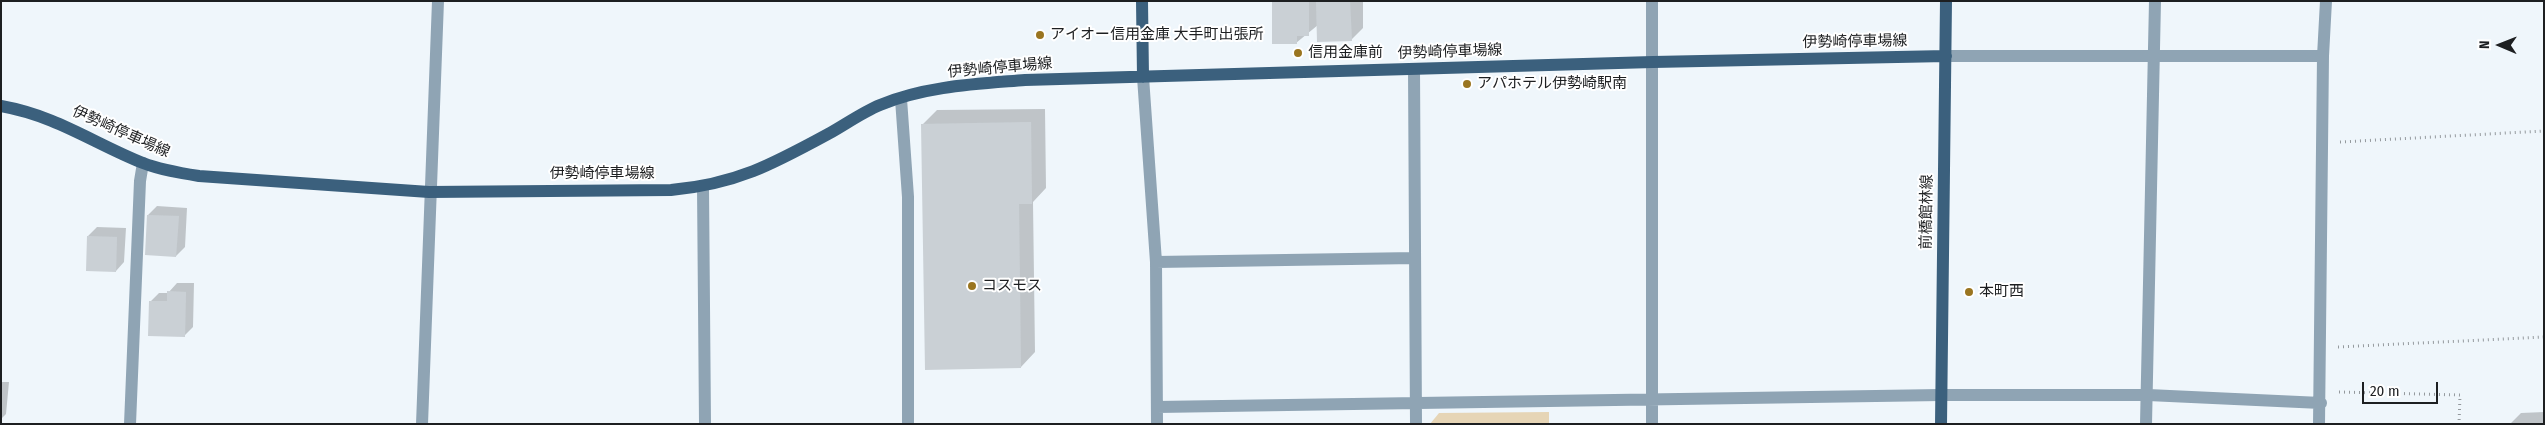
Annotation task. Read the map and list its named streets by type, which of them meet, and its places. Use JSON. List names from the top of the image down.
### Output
{
  "streets": {
    "main road": ["伊勢崎停車場線", "前橋館林線"]
  },
  "crossings": [
    ["伊勢崎停車場線", "前橋館林線"]
  ],
  "places": [
    "アイオー信用金庫 大手町出張所",
    "信用金庫前",
    "アパホテル伊勢崎駅南",
    "コスモス",
    "本町西"
  ],
  "scale_bar": "20 m",
  "north": "left"
}
